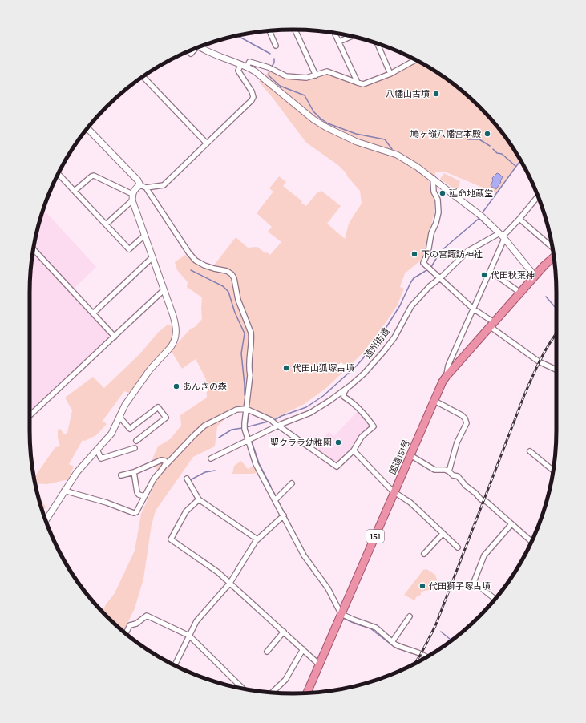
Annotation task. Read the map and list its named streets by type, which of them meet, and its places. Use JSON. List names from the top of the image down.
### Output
{
  "streets": {
    "highway": ["国道151号", "151"],
    "street": ["遠州街道"]
  },
  "crossings": [
    ["遠州街道", "国道151号"]
  ],
  "places": [
    "八幡山古墳",
    "鳩ヶ嶺八幡宮本殿",
    "延命地蔵堂",
    "下の宮諏訪神社",
    "代田秋葉神",
    "代田山狐塚古墳",
    "あんきの森",
    "聖クララ幼稚園",
    "代田獅子塚古墳"
  ]
}
